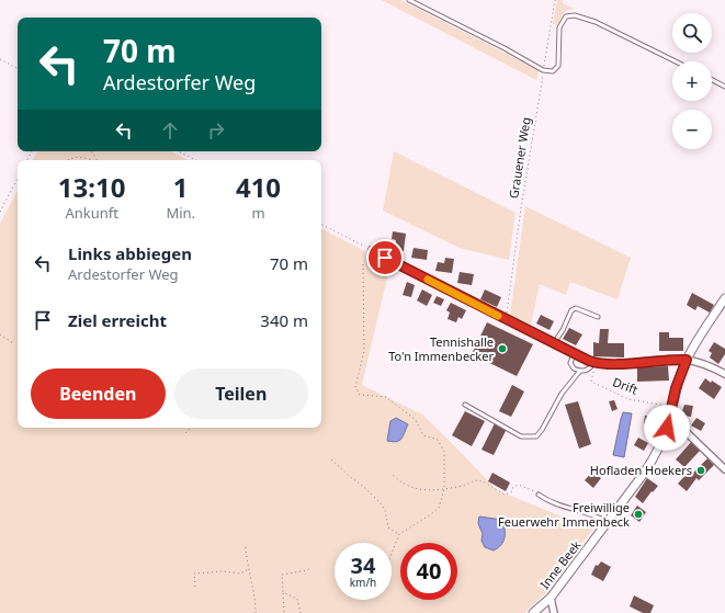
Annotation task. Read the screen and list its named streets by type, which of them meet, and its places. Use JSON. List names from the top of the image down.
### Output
{
  "streets": {
    "street": ["Inne Beek"],
    "path": ["Grauener Weg", "Drift"]
  },
  "crossings": [
    ["Drift", "Inne Beek"]
  ],
  "places": ["Tennishalle To'n Immenbecker", "Hofladen Hoekers", "Freiwillige Feuerwehr Immenbeck"],
  "page": {
    "map_buttons": ["+", "−"],
    "turn": ["70 m", "Ardestorfer Weg"],
    "eta": [
      "13:10",
      "Ankunft",
      "1",
      "Min.",
      "410",
      "m"
    ],
    "list": [
      {
        "name": "Links abbiegen",
        "note": "Ardestorfer Weg",
        "value": "70 m"
      },
      {
        "name": "Ziel erreicht",
        "value": "340 m"
      }
    ],
    "buttons": ["Beenden", "Teilen"],
    "speed": "34 km/h",
    "limit": "40"
  }
}
